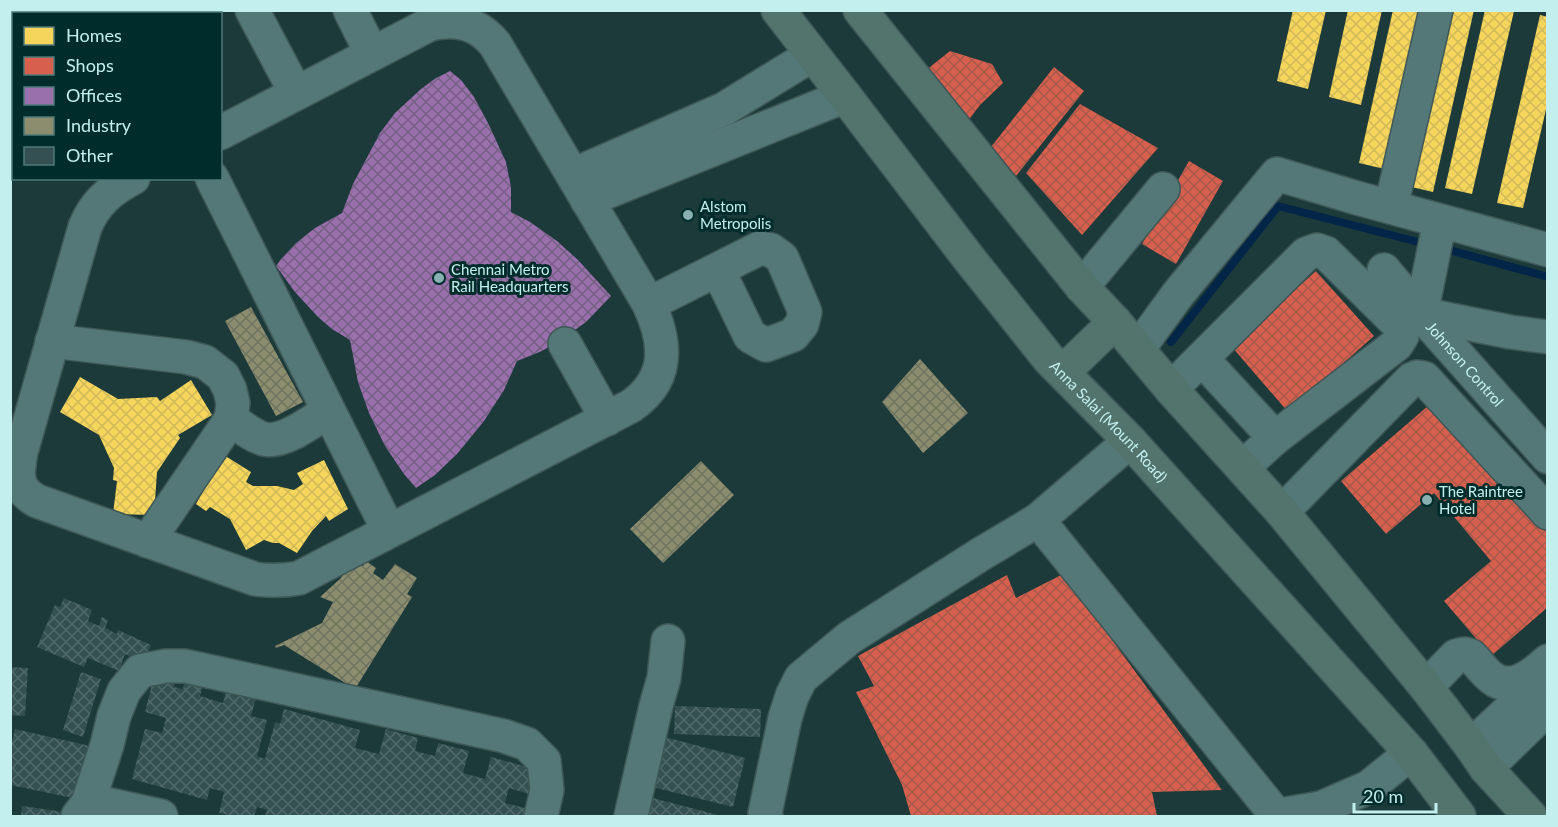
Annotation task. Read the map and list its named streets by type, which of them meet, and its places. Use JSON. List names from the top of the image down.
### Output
{
  "streets": {
    "main road": ["Anna Salai (Mount Road)"],
    "street": ["Johnson Control"]
  },
  "places": ["Alstom Metropolis", "Chennai Metro Rail Headquarters", "The Raintree Hotel"],
  "legend": [
    "Homes",
    "Shops",
    "Offices",
    "Industry",
    "Other"
  ],
  "scale_bar": "20 m"
}
